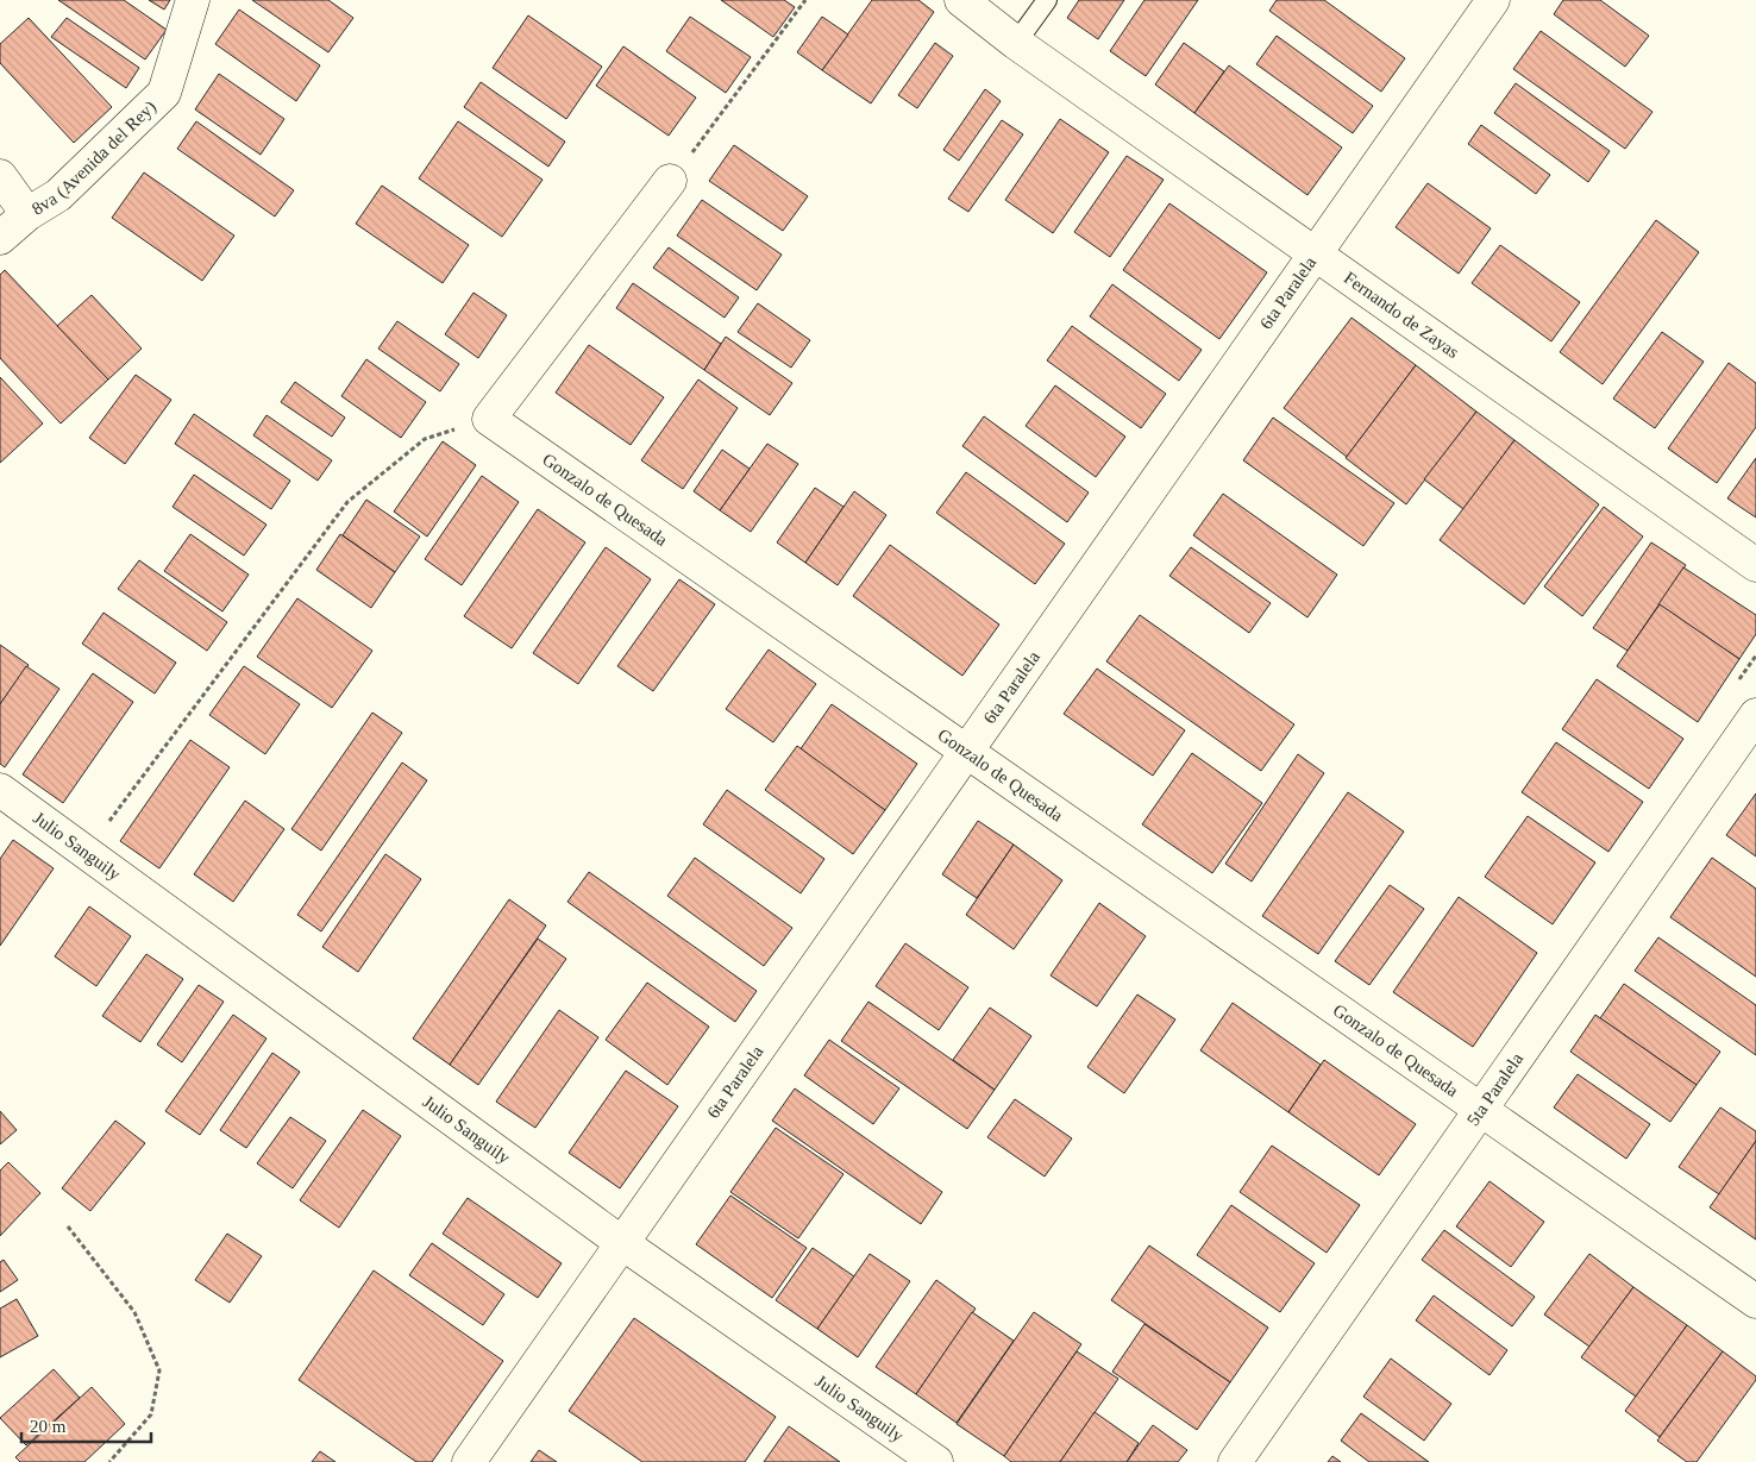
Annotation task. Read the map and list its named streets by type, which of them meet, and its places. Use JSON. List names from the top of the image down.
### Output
{
  "streets": {
    "street": [
      "8va (Avenida del Rey)",
      "6ta Paralela",
      "Fernando de Zayas",
      "Gonzalo de Quesada",
      "Julio Sanguily",
      "5ta Paralela"
    ]
  },
  "crossings": [
    ["6ta Paralela", "Fernando de Zayas"],
    ["6ta Paralela", "Gonzalo de Quesada"],
    ["6ta Paralela", "Julio Sanguily"],
    ["Gonzalo de Quesada", "5ta Paralela"]
  ],
  "scale_bar": "20 m"
}
